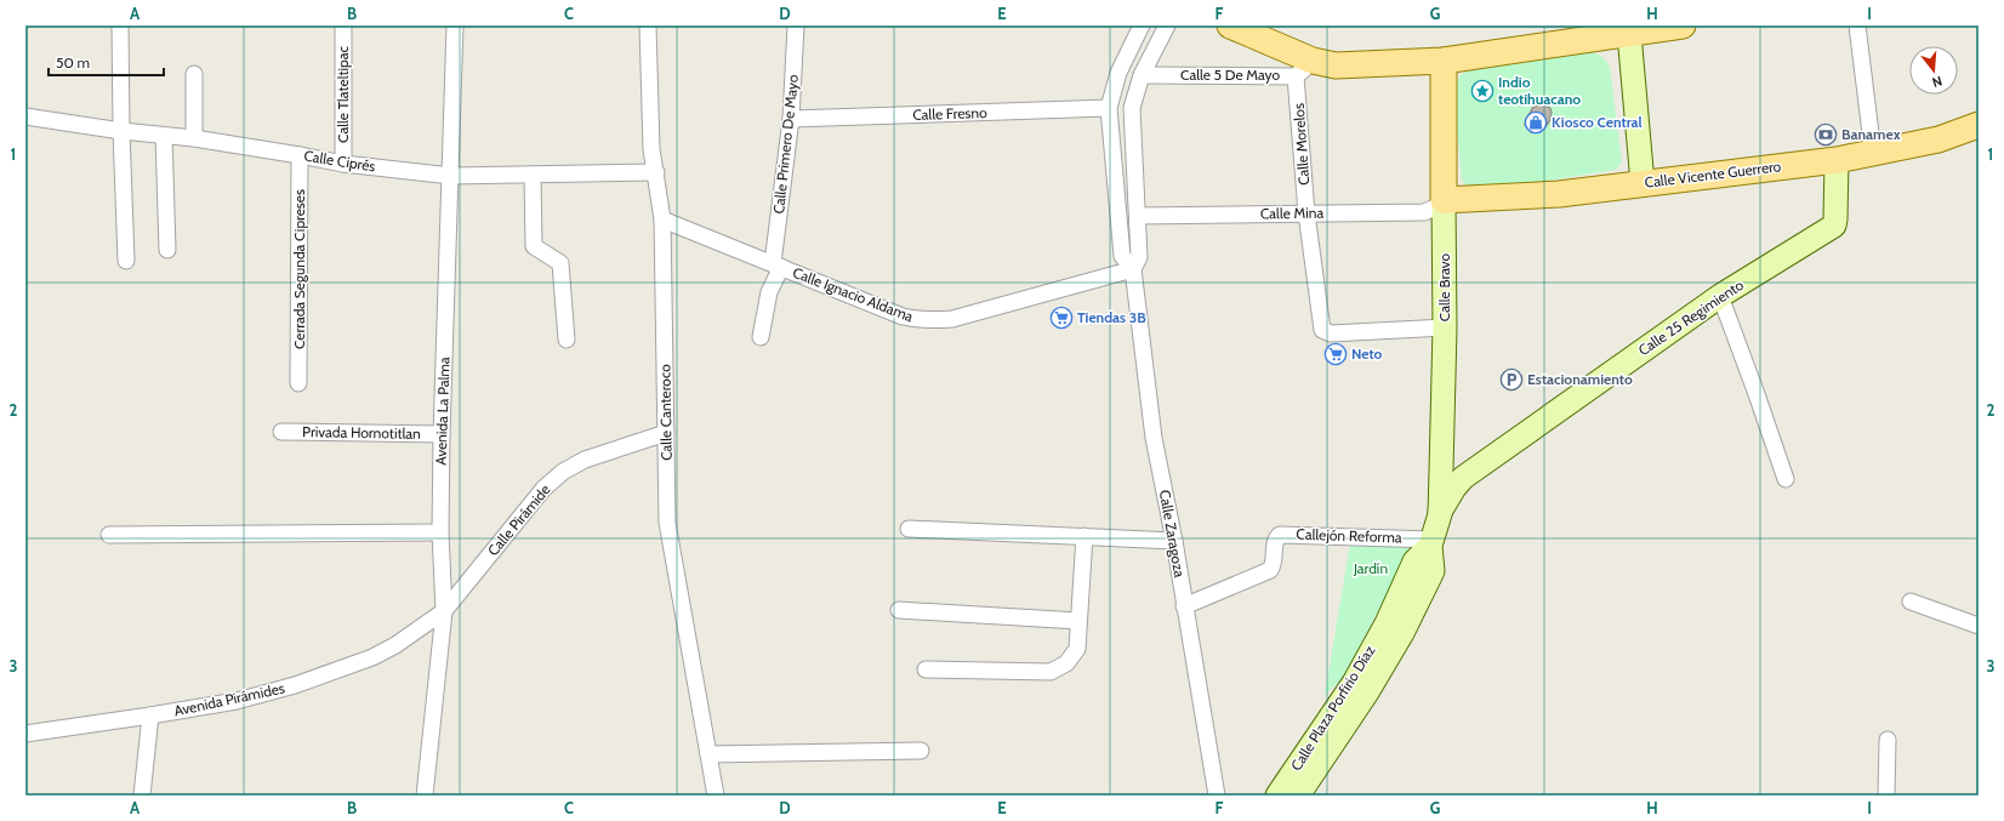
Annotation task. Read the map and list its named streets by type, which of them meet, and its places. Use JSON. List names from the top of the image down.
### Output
{
  "streets": {
    "main road": [
      "Calle Vicente Guerrero",
      "Calle Bravo",
      "Calle 25 Regimiento",
      "Calle Plaza Porfirio Díaz"
    ],
    "street": [
      "Calle 5 De Mayo",
      "Calle Tlateltipac",
      "Calle Fresno",
      "Calle Primero De Mayo",
      "Calle Morelos",
      "Calle Ciprés",
      "Calle Mina",
      "Cerrada Segunda Cipreses",
      "Calle Ignacio Aldama",
      "Avenida La Palma",
      "Calle Canteroco",
      "Privada Hornotitlan",
      "Calle Pirámide",
      "Calle Zaragoza",
      "Callejón Reforma",
      "Avenida Pirámides"
    ]
  },
  "crossings": [
    ["Calle 5 De Mayo", "Calle Morelos"],
    ["Calle 5 De Mayo", "Calle Zaragoza"],
    ["Calle Tlateltipac", "Calle Ciprés"],
    ["Calle Fresno", "Calle Primero De Mayo"],
    ["Calle Fresno", "Calle Zaragoza"],
    ["Calle Primero De Mayo", "Calle Ignacio Aldama"],
    ["Calle Morelos", "Calle Mina"],
    ["Calle Morelos", "Calle Bravo"],
    ["Calle Ciprés", "Cerrada Segunda Cipreses"],
    ["Calle Ciprés", "Avenida La Palma"],
    ["Calle Ciprés", "Calle Canteroco"],
    ["Calle Vicente Guerrero", "Calle Mina"],
    ["Calle Vicente Guerrero", "Calle Bravo"],
    ["Calle Vicente Guerrero", "Calle 25 Regimiento"],
    ["Calle Mina", "Calle Bravo"],
    ["Calle Mina", "Calle Zaragoza"],
    ["Calle Bravo", "Calle 25 Regimiento"],
    ["Calle Bravo", "Calle Plaza Porfirio Díaz"],
    ["Calle Ignacio Aldama", "Calle Canteroco"],
    ["Calle Ignacio Aldama", "Calle Zaragoza"],
    ["Calle 25 Regimiento", "Calle Plaza Porfirio Díaz"],
    ["Avenida La Palma", "Privada Hornotitlan"],
    ["Avenida La Palma", "Calle Pirámide"],
    ["Avenida La Palma", "Avenida Pirámides"],
    ["Calle Canteroco", "Calle Pirámide"],
    ["Calle Pirámide", "Avenida Pirámides"],
    ["Calle Zaragoza", "Callejón Reforma"],
    ["Callejón Reforma", "Calle Plaza Porfirio Díaz"]
  ],
  "parks": ["Jardín"],
  "places": {
    "place": ["Indio teotihuacano"],
    "shop": ["Kiosco Central"],
    "bank": ["Banamex"],
    "supermarket": ["Tiendas 3B", "Neto"],
    "parking": ["Estacionamiento"]
  },
  "scale_bar": "50 m",
  "north": "bottom",
  "grid": {
    "columns": [
      "A",
      "B",
      "C",
      "D",
      "E",
      "F",
      "G",
      "H",
      "I"
    ],
    "rows": ["1", "2", "3"]
  }
}
